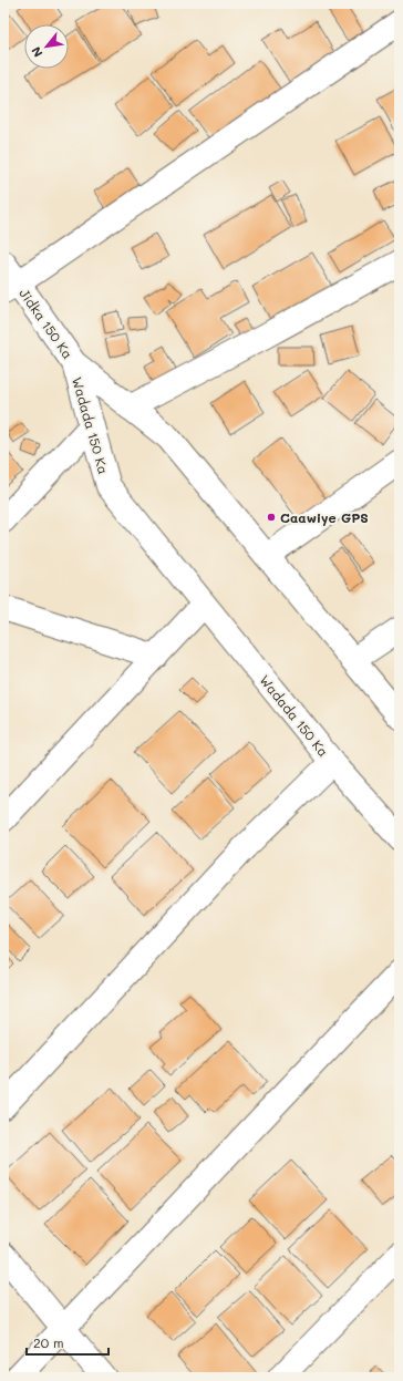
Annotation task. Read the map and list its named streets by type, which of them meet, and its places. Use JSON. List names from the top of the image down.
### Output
{
  "streets": {
    "street": ["Jidka 150 Ka", "Wadada 150 Ka"]
  },
  "crossings": [
    ["Jidka 150 Ka", "Wadada 150 Ka"]
  ],
  "places": ["Caawiye GPS"],
  "scale_bar": "20 m",
  "north": "bottom left"
}
